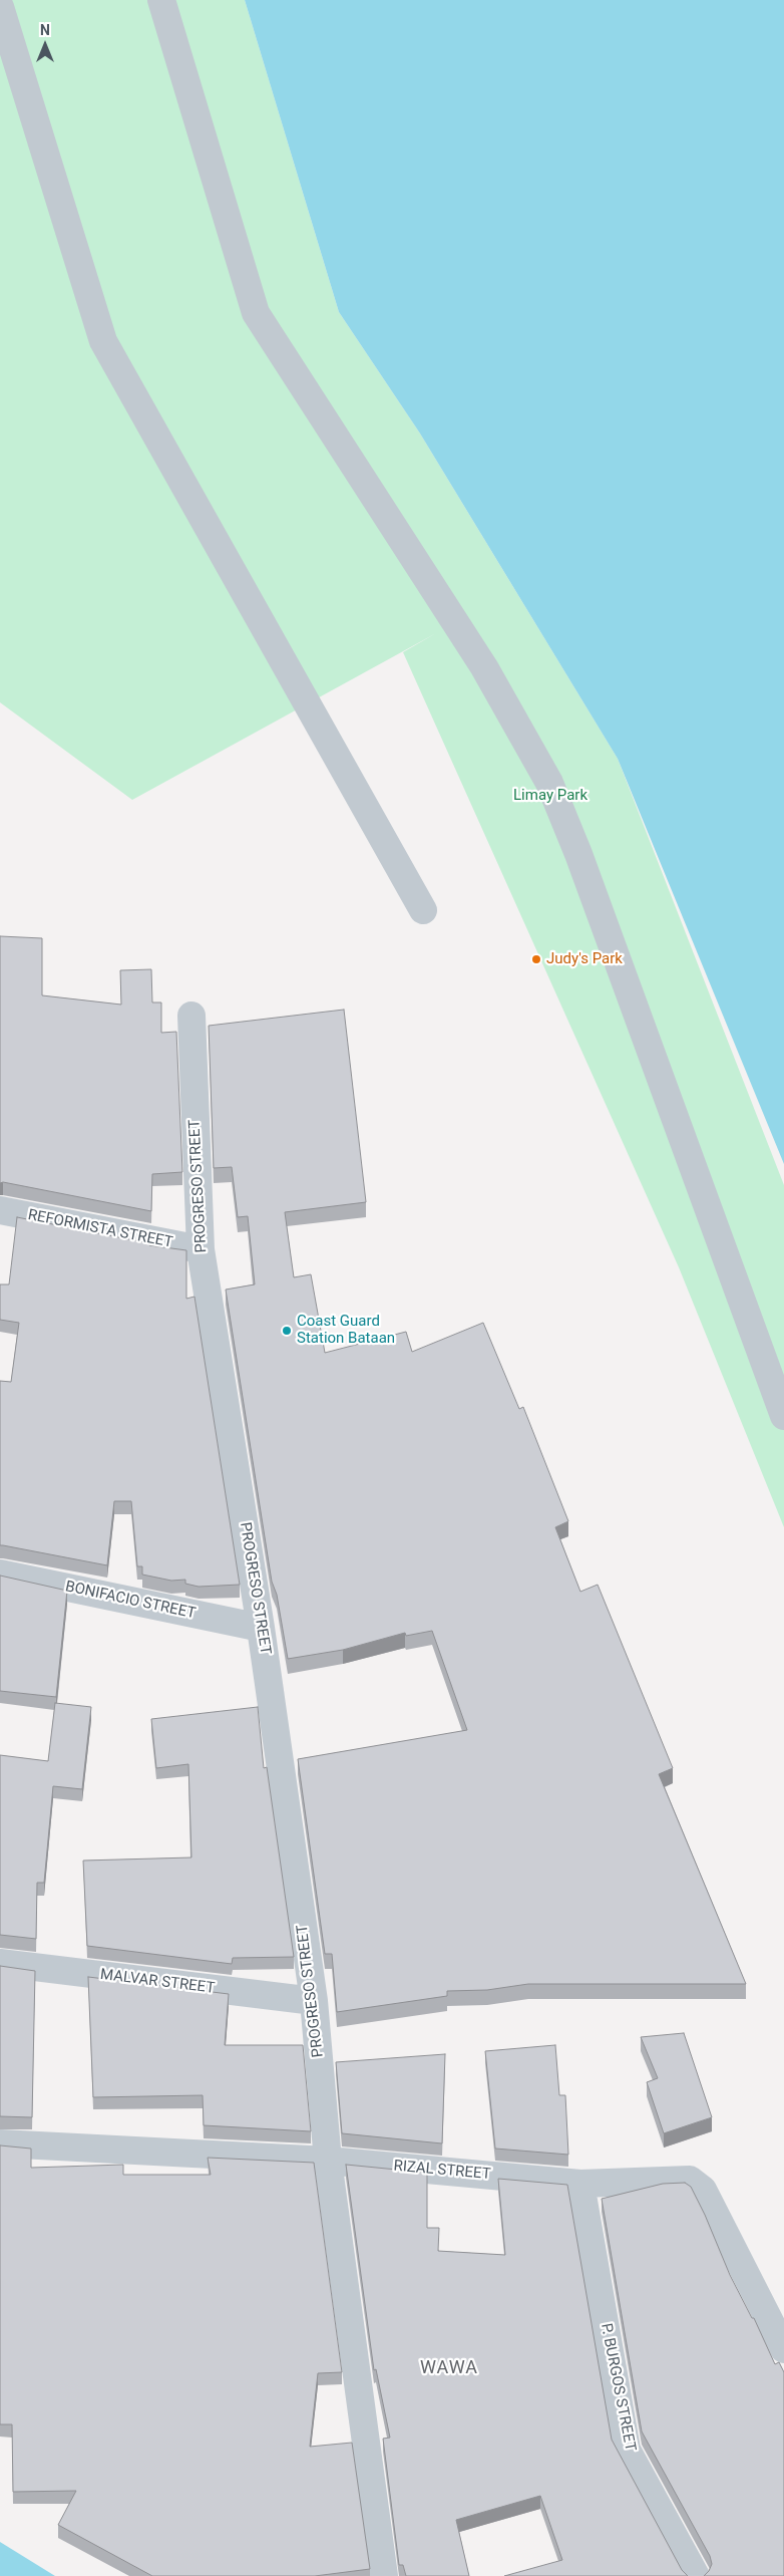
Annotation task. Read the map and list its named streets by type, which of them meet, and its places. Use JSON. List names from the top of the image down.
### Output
{
  "streets": {
    "street": [
      "PROGRESO STREET",
      "REFORMISTA STREET",
      "BONIFACIO STREET",
      "MALVAR STREET",
      "RIZAL STREET",
      "P. BURGOS STREET"
    ]
  },
  "crossings": [
    ["PROGRESO STREET", "REFORMISTA STREET"],
    ["PROGRESO STREET", "BONIFACIO STREET"],
    ["PROGRESO STREET", "MALVAR STREET"],
    ["PROGRESO STREET", "RIZAL STREET"],
    ["RIZAL STREET", "P. BURGOS STREET"]
  ],
  "districts": ["WAWA"],
  "parks": ["Limay Park"],
  "places": ["Judy's Park", "Coast Guard Station Bataan"],
  "north": "top"
}
